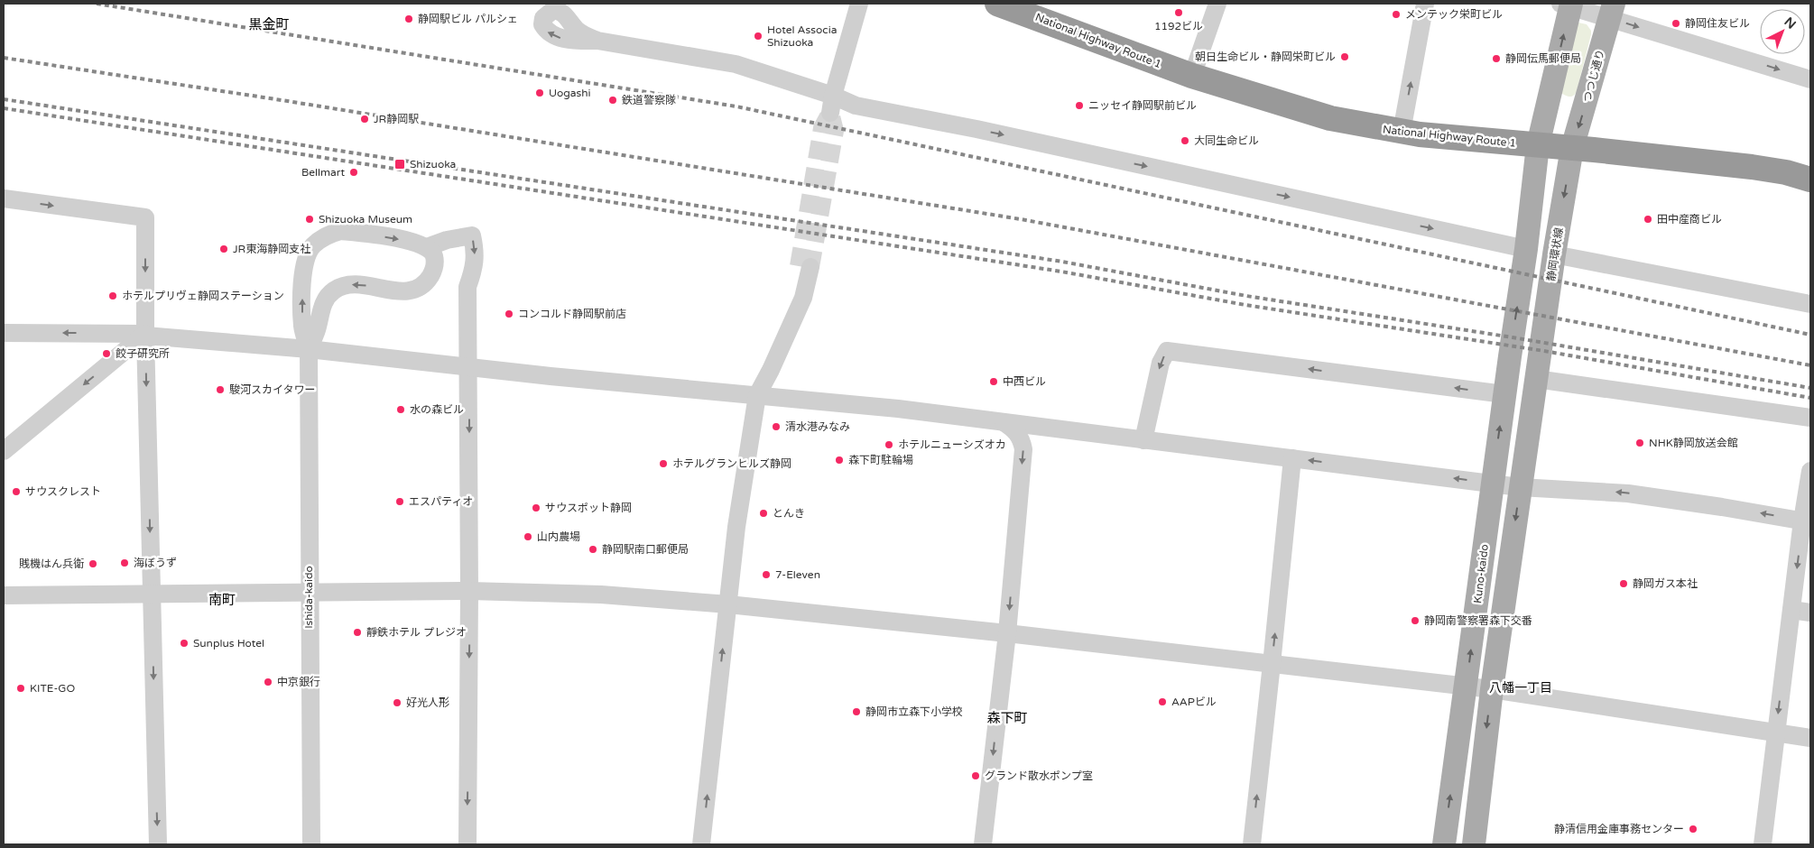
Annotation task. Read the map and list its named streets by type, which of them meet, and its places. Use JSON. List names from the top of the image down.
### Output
{
  "streets": {
    "highway": ["National Highway Route 1"],
    "main road": ["つつじ通り", "静岡環状線", "Kuno-kaido"],
    "street": ["Ishida-kaido"]
  },
  "crossings": [
    ["National Highway Route 1", "つつじ通り"],
    ["National Highway Route 1", "静岡環状線"],
    ["つつじ通り", "静岡環状線"]
  ],
  "districts": [
    "黒金町",
    "南町",
    "八幡一丁目",
    "森下町"
  ],
  "places": {
    "other": [
      "1192ビル",
      "メンテック栄町ビル",
      "静岡駅ビル パルシェ",
      "静岡住友ビル",
      "Hotel Associa Shizuoka",
      "朝日生命ビル・静岡栄町ビル",
      "静岡伝馬郵便局",
      "Uogashi",
      "鉄道警察隊",
      "ニッセイ静岡駅前ビル",
      "JR静岡駅",
      "大同生命ビル",
      "Bellmart",
      "Shizuoka Museum",
      "田中産商ビル",
      "JR東海静岡支社",
      "ホテルプリヴェ静岡ステーション",
      "コンコルド静岡駅前店",
      "餃子研究所",
      "中西ビル",
      "駿河スカイタワー",
      "水の森ビル",
      "清水港みなみ",
      "NHK静岡放送会館",
      "ホテルニューシズオカ",
      "森下町駐輪場",
      "ホテルグランヒルズ静岡",
      "サウスクレスト",
      "エスパティオ",
      "サウスポット静岡",
      "とんき",
      "山内農場",
      "静岡駅南口郵便局",
      "海ぼうず",
      "賎機はん兵衛",
      "7-Eleven",
      "静岡ガス本社",
      "静岡南警察署森下交番",
      "靜鉄ホテル プレジオ",
      "Sunplus Hotel",
      "中京銀行",
      "KITE-GO",
      "AAPビル",
      "好光人形",
      "静岡市立森下小学校",
      "グランド散水ポンプ室",
      "静清信用金庫事務センター"
    ],
    "transit": ["Shizuoka"]
  },
  "north": "top right"
}
